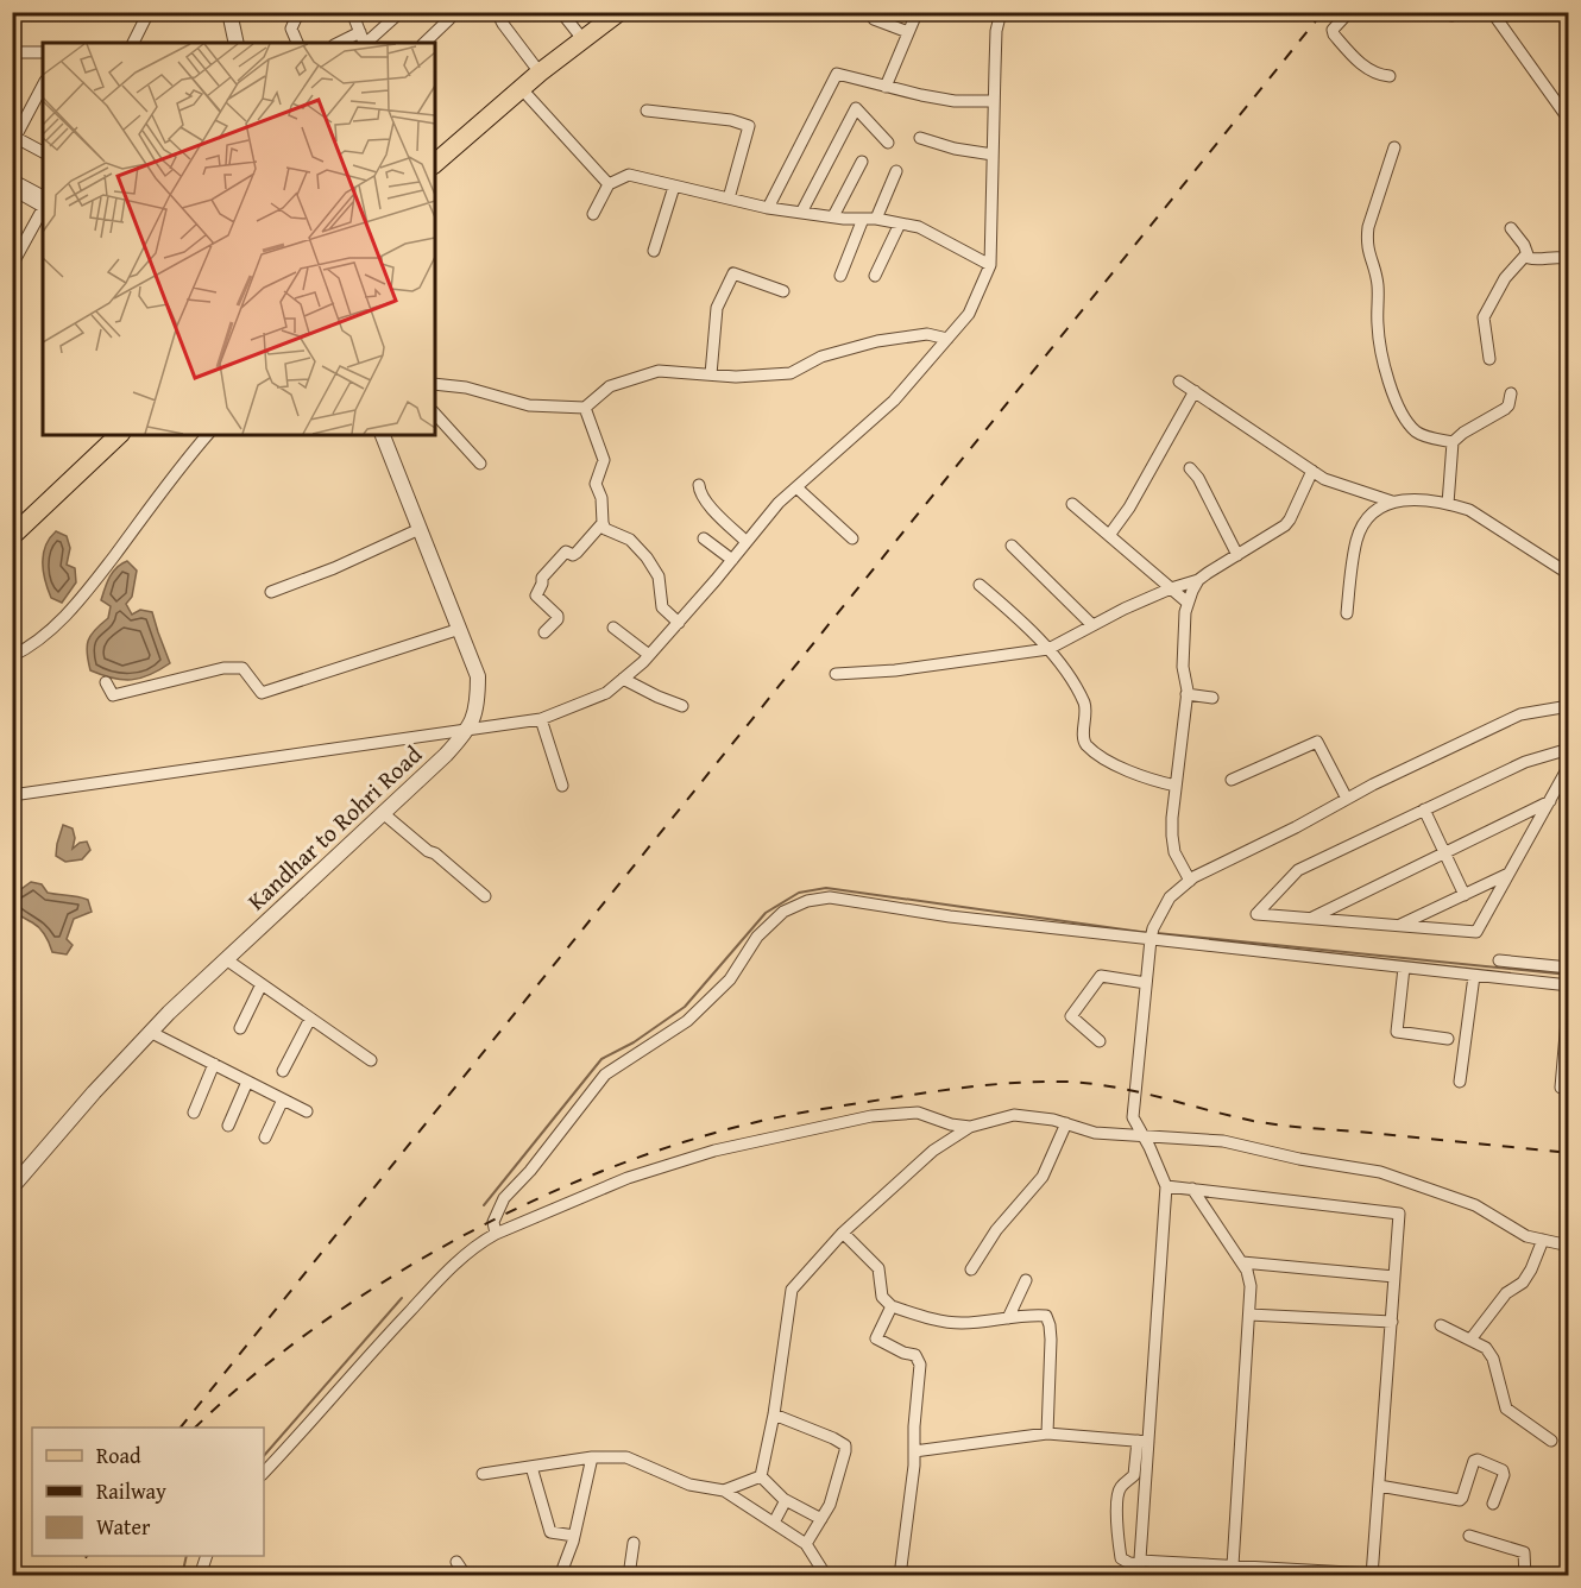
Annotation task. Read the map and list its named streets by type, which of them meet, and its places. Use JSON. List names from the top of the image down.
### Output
{
  "streets": {
    "street": ["Kandhar to Rohri Road"]
  },
  "legend": ["Road", "Railway", "Water"]
}
